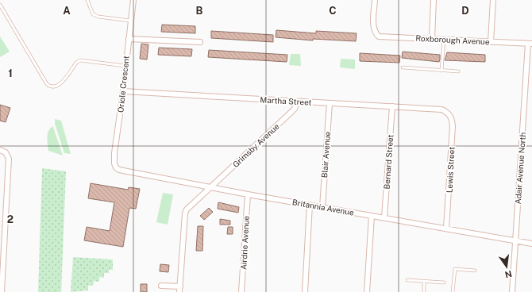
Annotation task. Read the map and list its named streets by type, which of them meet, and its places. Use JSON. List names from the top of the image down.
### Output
{
  "streets": {
    "street": [
      "Roxborough Avenue",
      "Oriole Crescent",
      "Martha Street",
      "Grimsby Avenue",
      "Blair Avenue",
      "Bernard Street",
      "Adair Avenue North",
      "Lewis Street",
      "Britannia Avenue",
      "Airdrie Avenue"
    ]
  },
  "crossings": [
    ["Roxborough Avenue", "Adair Avenue North"],
    ["Oriole Crescent", "Martha Street"],
    ["Oriole Crescent", "Britannia Avenue"],
    ["Martha Street", "Grimsby Avenue"],
    ["Martha Street", "Blair Avenue"],
    ["Martha Street", "Bernard Street"],
    ["Martha Street", "Lewis Street"],
    ["Grimsby Avenue", "Britannia Avenue"],
    ["Blair Avenue", "Britannia Avenue"],
    ["Bernard Street", "Britannia Avenue"],
    ["Adair Avenue North", "Britannia Avenue"],
    ["Lewis Street", "Britannia Avenue"],
    ["Britannia Avenue", "Airdrie Avenue"]
  ],
  "north": "bottom",
  "grid": {
    "columns": [
      "A",
      "B",
      "C",
      "D"
    ],
    "rows": ["1", "2"]
  }
}
